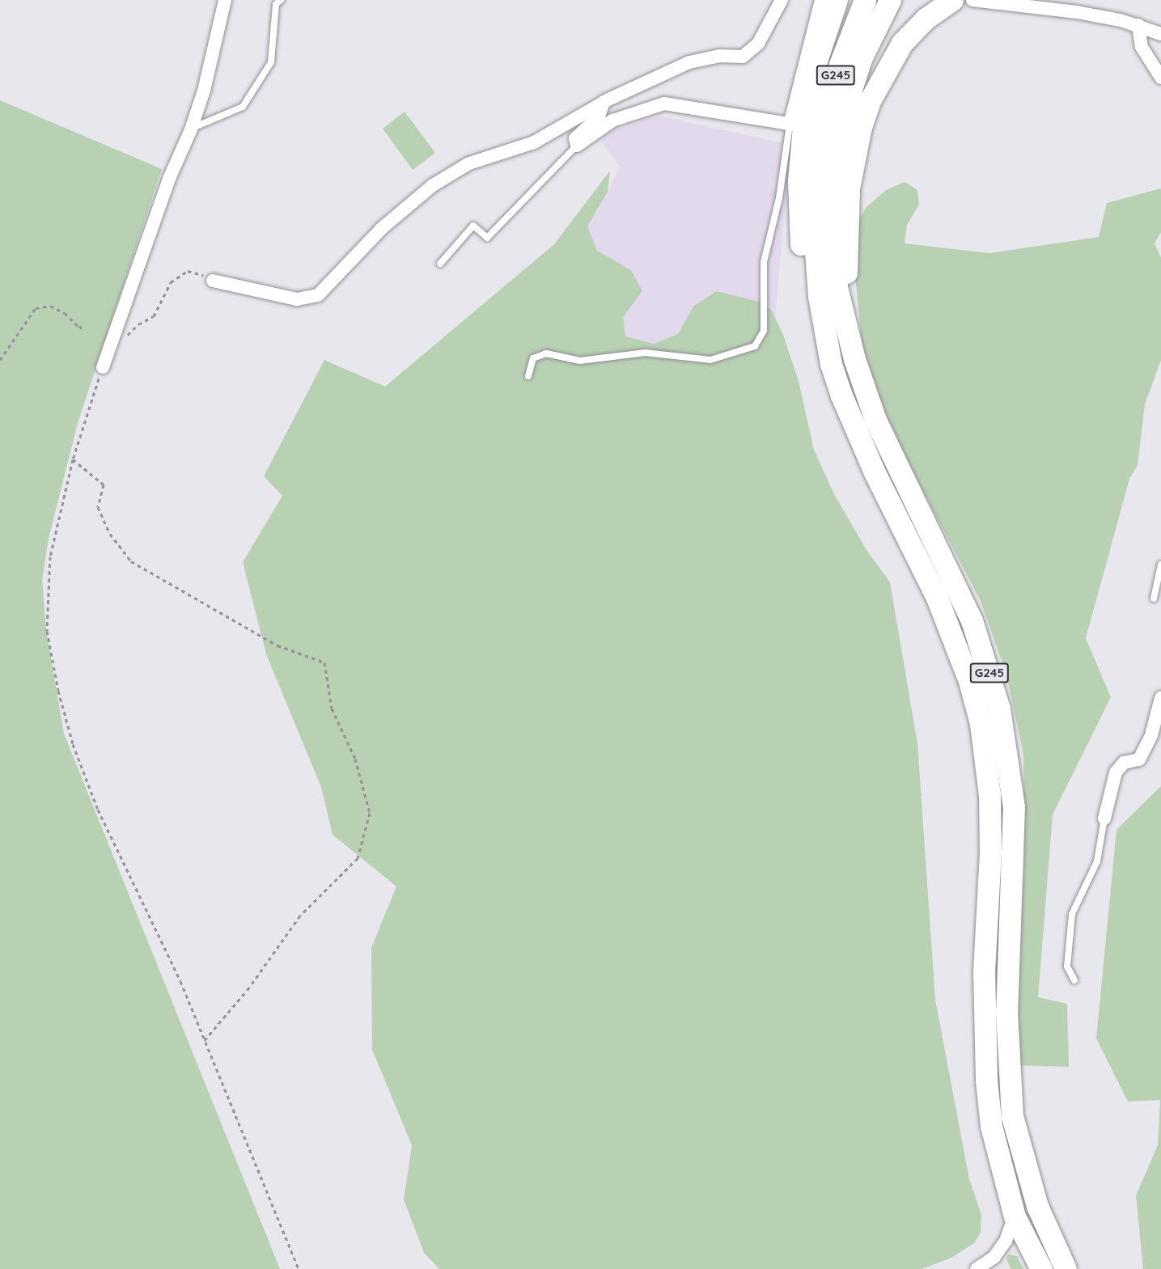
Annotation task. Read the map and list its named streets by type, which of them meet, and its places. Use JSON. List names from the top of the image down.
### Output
{
  "streets": {
    "highway": ["G245"]
  }
}
